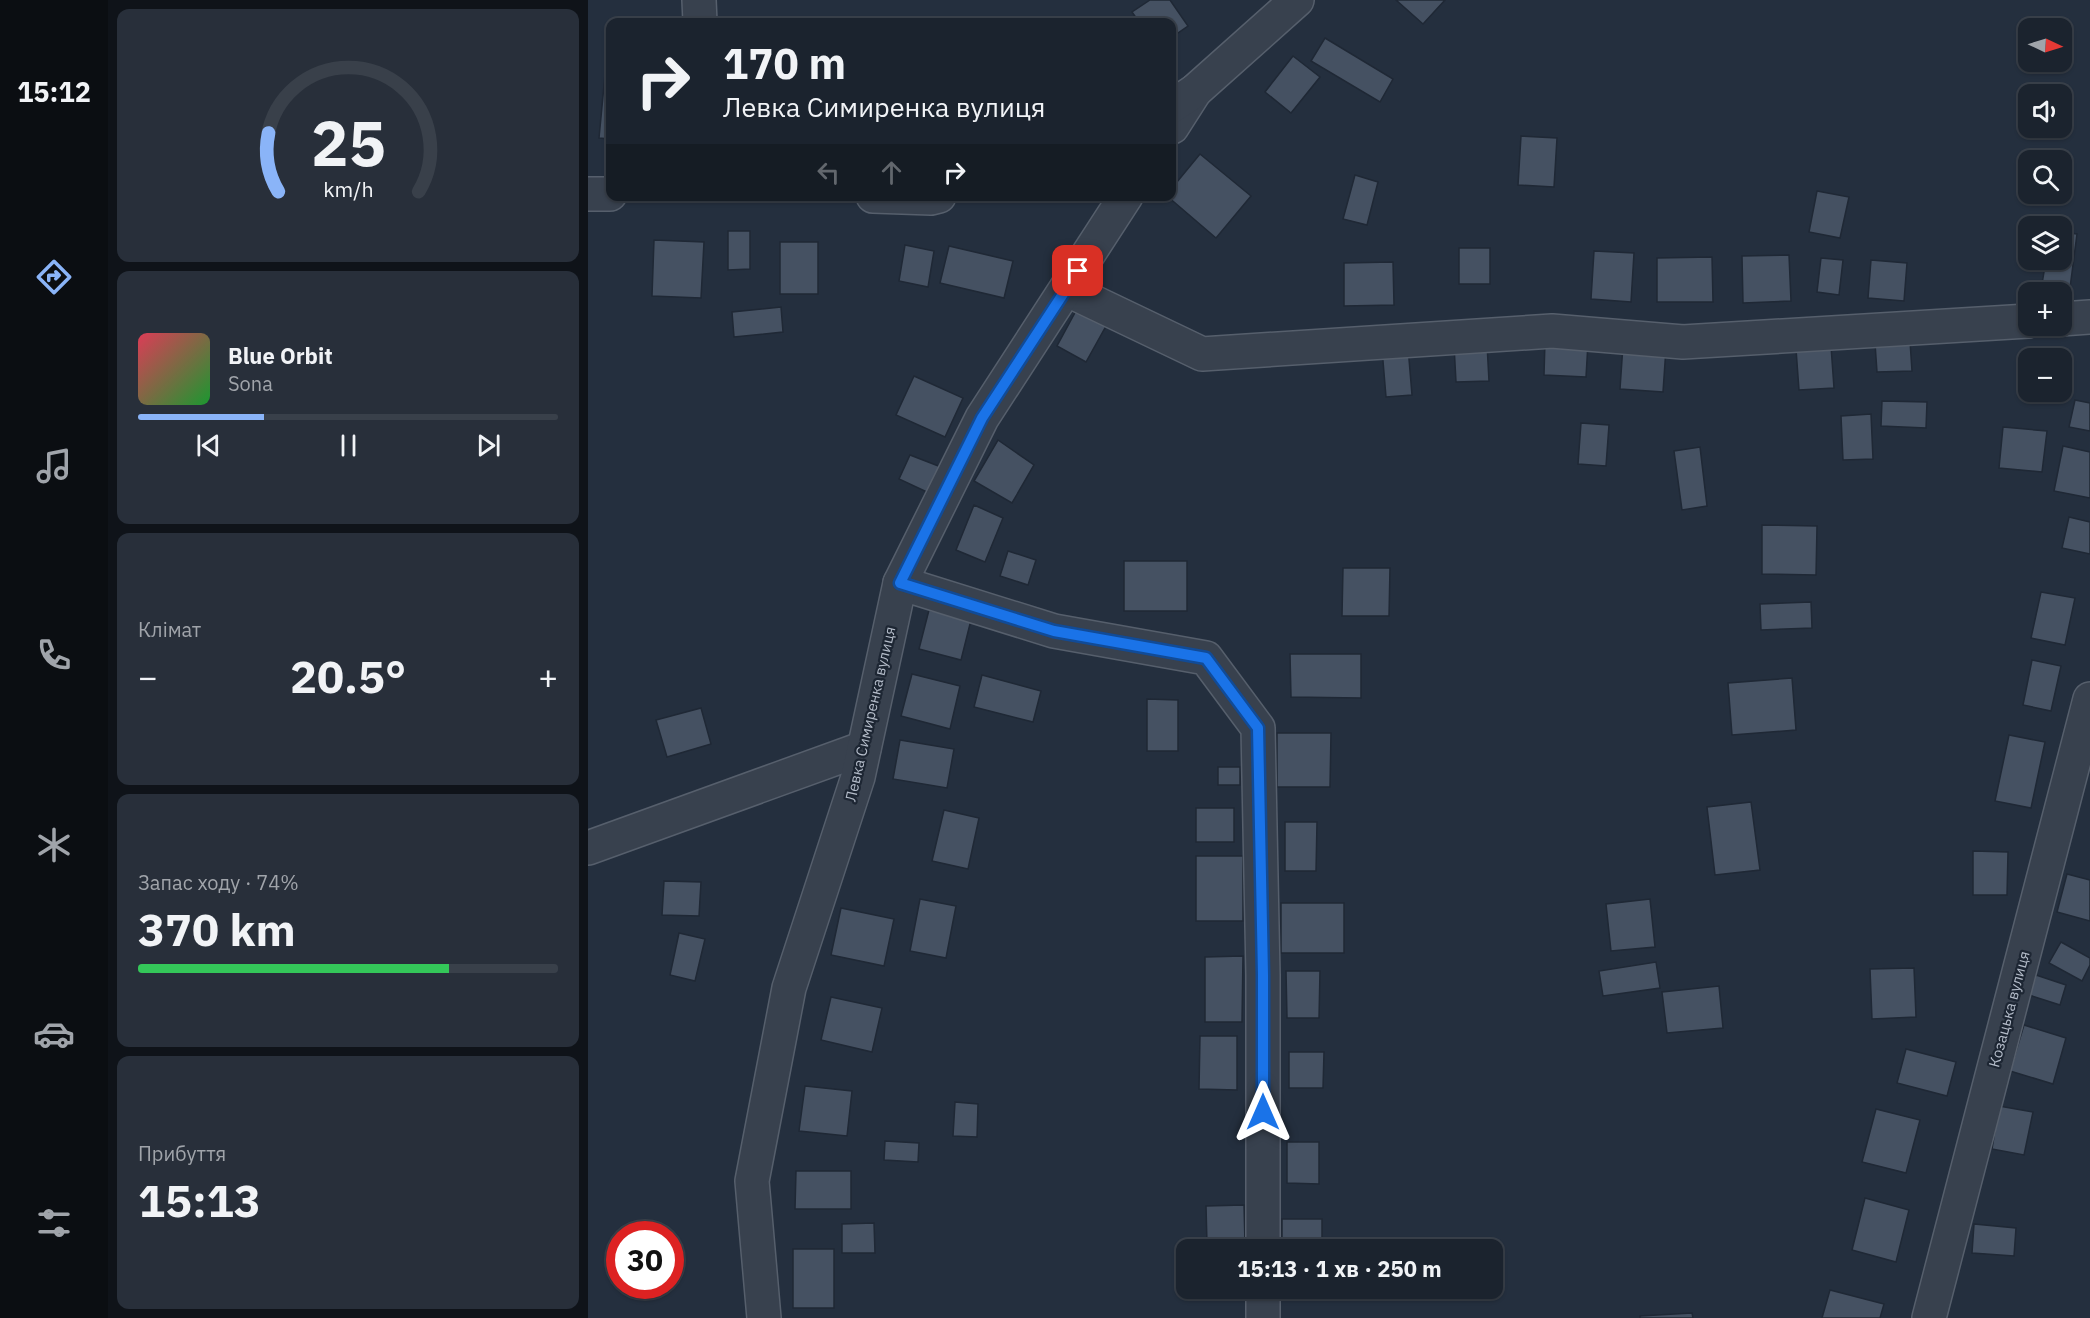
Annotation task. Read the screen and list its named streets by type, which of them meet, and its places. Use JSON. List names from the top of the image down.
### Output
{
  "streets": {
    "street": ["Левка Симиренка вулиця", "Козацька вулиця"]
  },
  "north": "right",
  "page": {
    "tabs": "15:12",
    "map_buttons": ["+", "−"],
    "turn": ["170 m", "Левка Симиренка вулиця"],
    "song": ["Blue Orbit", "Sona"],
    "tile": [
      "Клімат",
      ["Запас ходу · 74%", "370 km"],
      ["Прибуття", "15:13"]
    ],
    "heat": ["−", "20.5°", "+"],
    "limit": "30",
    "trip": "15:13 · 1 хв · 250 m",
    "gauge": ["25", "km/h"]
  }
}
